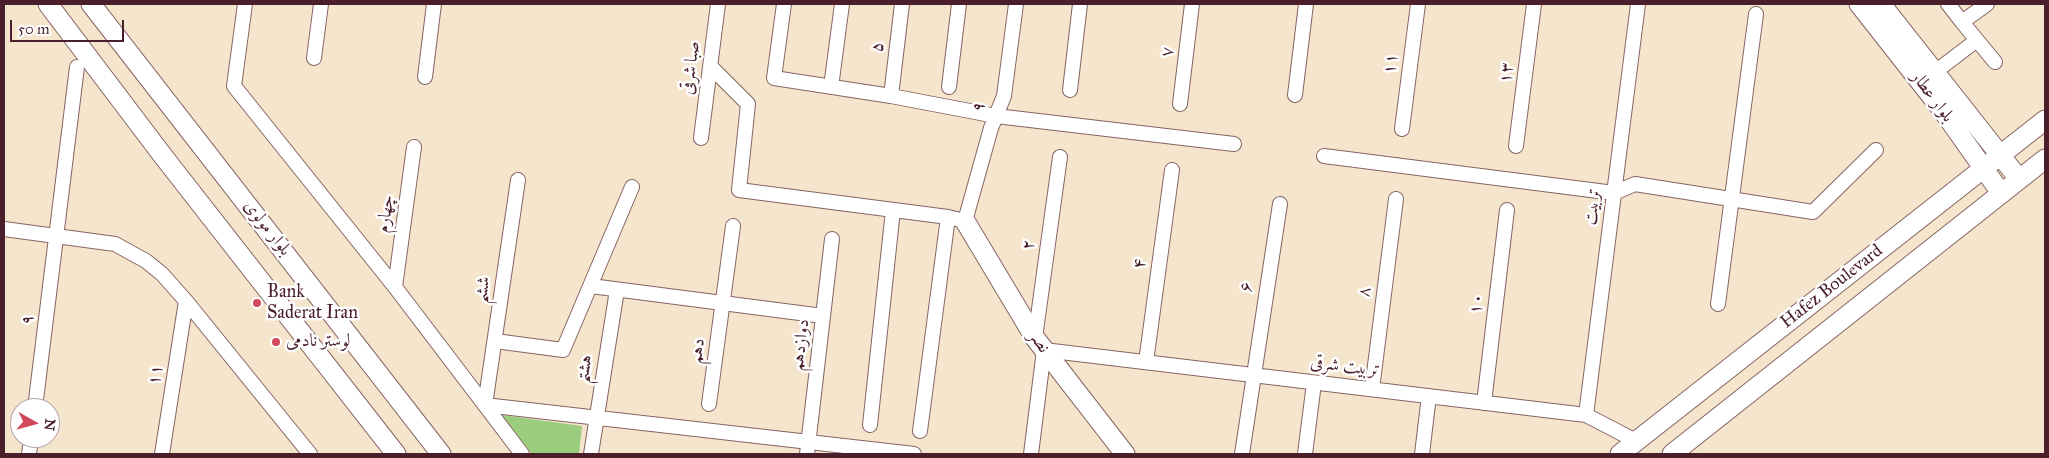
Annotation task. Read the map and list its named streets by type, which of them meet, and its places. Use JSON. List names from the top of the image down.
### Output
{
  "streets": {
    "street": [
      "۵",
      "۷",
      "۱۱",
      "صبا شرقی",
      "۱۳",
      "بلوار عطار",
      "۹",
      "تربیت",
      "چهارم",
      "بلوار مولوی",
      "۲",
      "۴",
      "۶",
      "Hafez Boulevard",
      "ششم",
      "۸",
      "۱۰",
      "نصر",
      "دوازدهم",
      "دهم",
      "تربیت شرقی",
      "هشتم"
    ]
  },
  "crossings": [
    ["بلوار عطار", "Hafez Boulevard"],
    ["۹", "نصر"],
    ["تربیت", "تربیت شرقی"],
    ["۲", "نصر"],
    ["۲", "تربیت شرقی"],
    ["۴", "تربیت شرقی"],
    ["۶", "تربیت شرقی"],
    ["Hafez Boulevard", "تربیت شرقی"],
    ["۸", "تربیت شرقی"],
    ["۱۰", "تربیت شرقی"],
    ["نصر", "تربیت شرقی"]
  ],
  "places": ["Bank Saderat Iran", "لوستر نادمی"],
  "scale_bar": "50 m",
  "north": "right"
}
